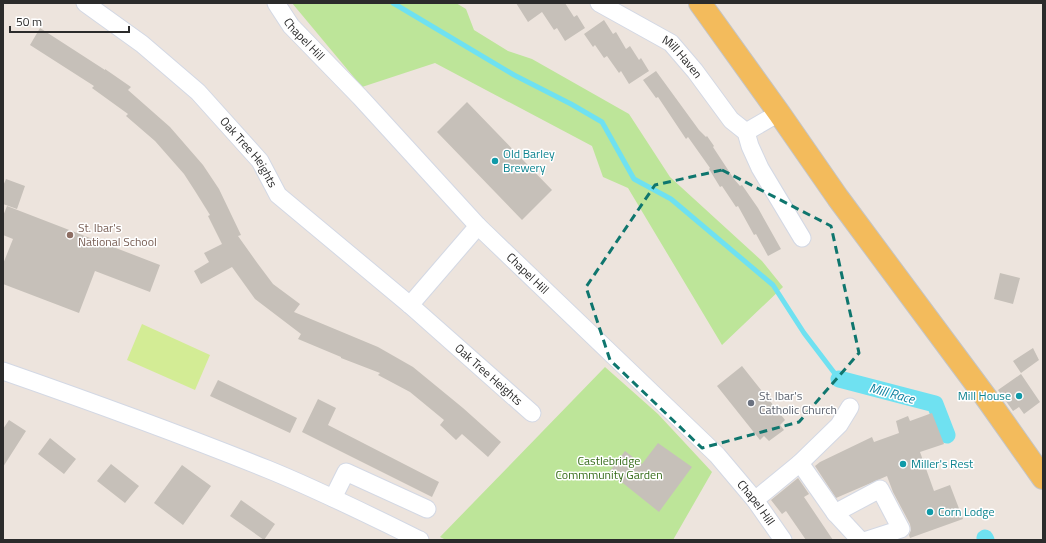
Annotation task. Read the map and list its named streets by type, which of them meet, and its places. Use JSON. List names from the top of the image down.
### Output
{
  "streets": {
    "street": ["Chapel Hill", "Mill Haven", "Oak Tree Heights"]
  },
  "water": ["Mill Race"],
  "parks": ["Castlebridge Commmunity Garden"],
  "places": [
    "Old Barley Brewery",
    "St. Ibar's National School",
    "Mill House",
    "St. Ibar's Catholic Church",
    "Miller's Rest",
    "Corn Lodge"
  ],
  "scale_bar": "50 m"
}
